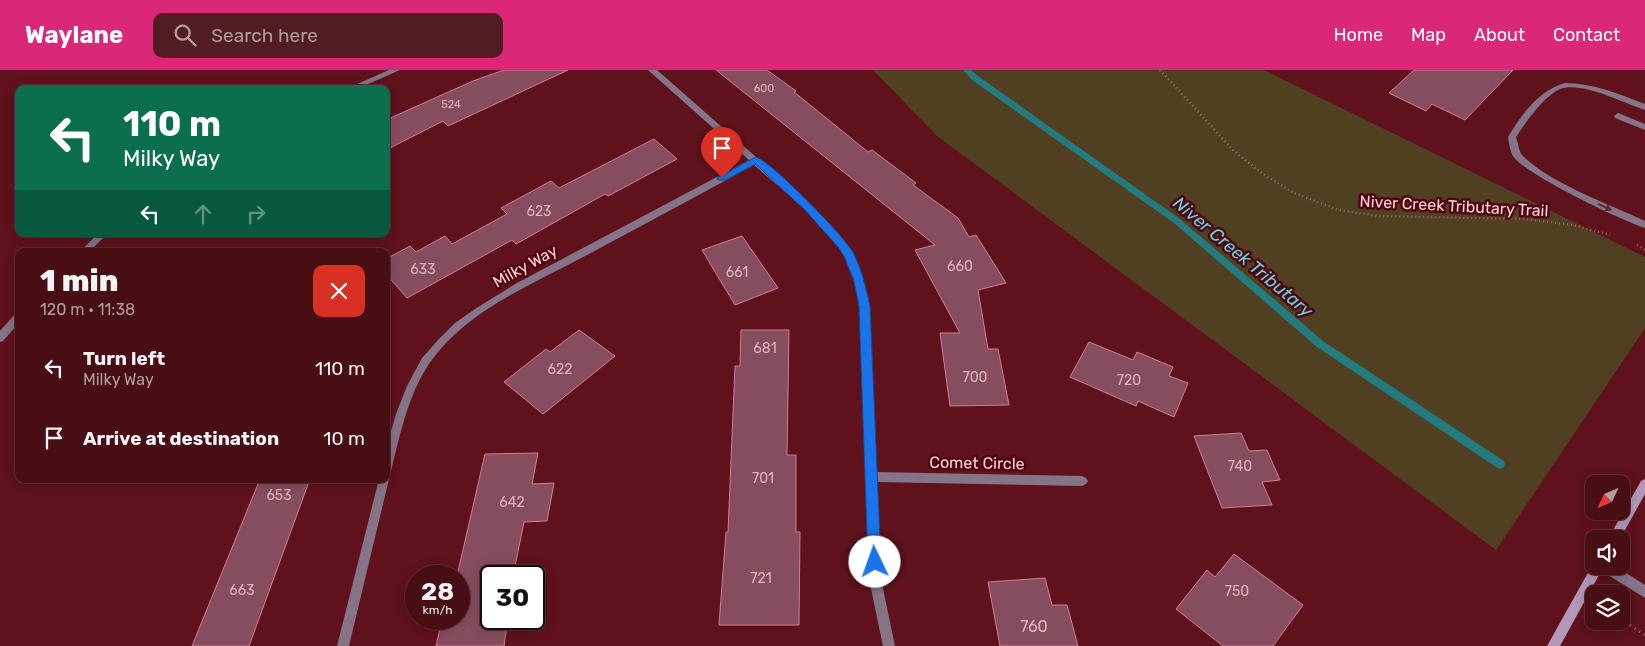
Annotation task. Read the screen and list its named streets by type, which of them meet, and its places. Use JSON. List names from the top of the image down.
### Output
{
  "streets": {
    "street": ["Milky Way", "Comet Circle"],
    "path": ["Niver Creek Tributary Trail"]
  },
  "water": ["Niver Creek Tributary"],
  "house_numbers": [
    "600",
    "524",
    "623",
    "660",
    "633",
    "661",
    "681",
    "622",
    "700",
    "720",
    "740",
    "701",
    "653",
    "642",
    "721",
    "663",
    "750",
    "760"
  ],
  "north": "bottom left",
  "page": {
    "header": "Waylane",
    "search": "Search here",
    "nav": [
      "Home",
      "Map",
      "About",
      "Contact"
    ],
    "turn": ["110 m", "Milky Way"],
    "heading": ["1 min", "120 m · 11:38"],
    "list": [
      {
        "name": "Turn left",
        "note": "Milky Way",
        "value": "110 m"
      },
      {
        "name": "Arrive at destination",
        "value": "10 m"
      }
    ],
    "speed": "28 km/h",
    "limit": "30"
  }
}
